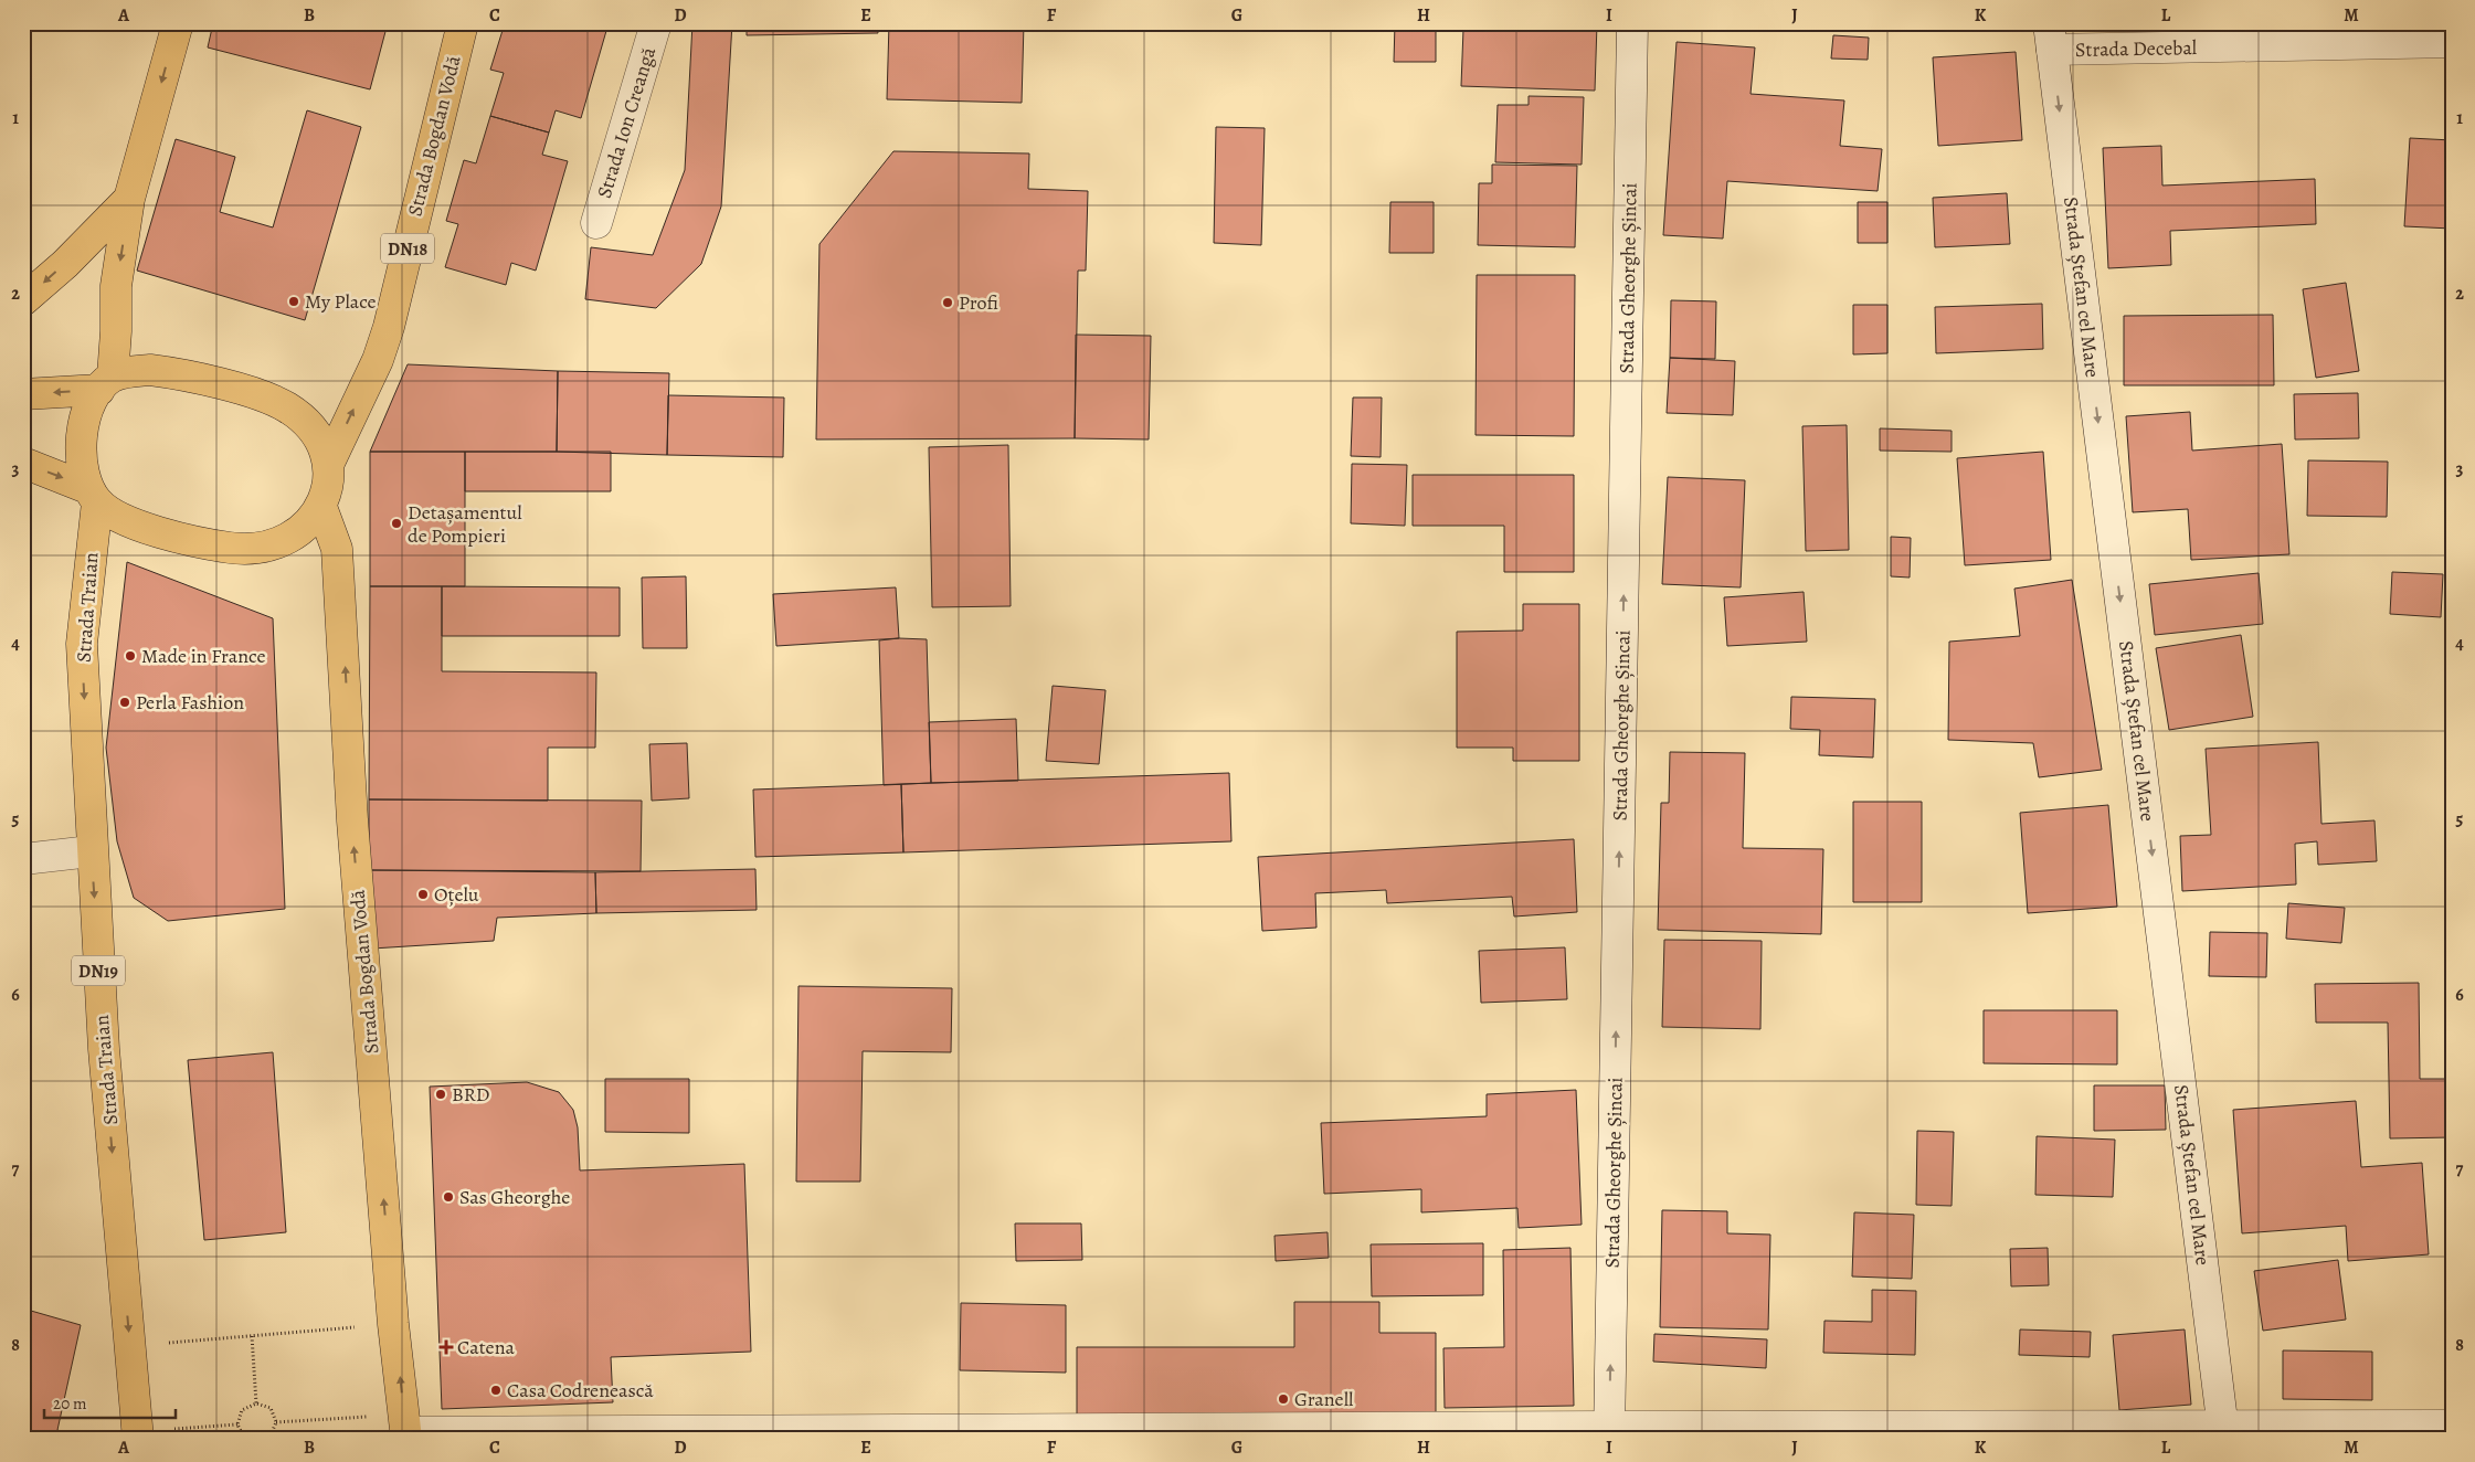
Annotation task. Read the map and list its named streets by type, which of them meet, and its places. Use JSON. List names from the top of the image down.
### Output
{
  "streets": {
    "main road": [
      "Strada Decebal",
      "Strada Ion Creangă",
      "Strada Bogdan Vodă",
      "DN18",
      "Strada Gheorghe Șincai",
      "Strada Ștefan cel Mare",
      "Strada Traian",
      "DN19"
    ]
  },
  "crossings": [
    ["Strada Decebal", "Strada Ștefan cel Mare"]
  ],
  "one_way": [
    "Strada Bogdan Vodă",
    "Strada Gheorghe Șincai",
    "Strada Ștefan cel Mare",
    "Strada Traian"
  ],
  "places": {
    "other": [
      "My Place",
      "Profi",
      "Detașamentul de Pompieri",
      "Made in France",
      "Perla Fashion",
      "Oțelu",
      "BRD",
      "Sas Gheorghe",
      "Casa Codrenească",
      "Granell"
    ],
    "health": ["Catena"]
  },
  "scale_bar": "20 m",
  "grid": {
    "columns": [
      "A",
      "B",
      "C",
      "D",
      "E",
      "F",
      "G",
      "H",
      "I",
      "J",
      "K",
      "L",
      "M"
    ],
    "rows": [
      "1",
      "2",
      "3",
      "4",
      "5",
      "6",
      "7",
      "8"
    ]
  }
}
